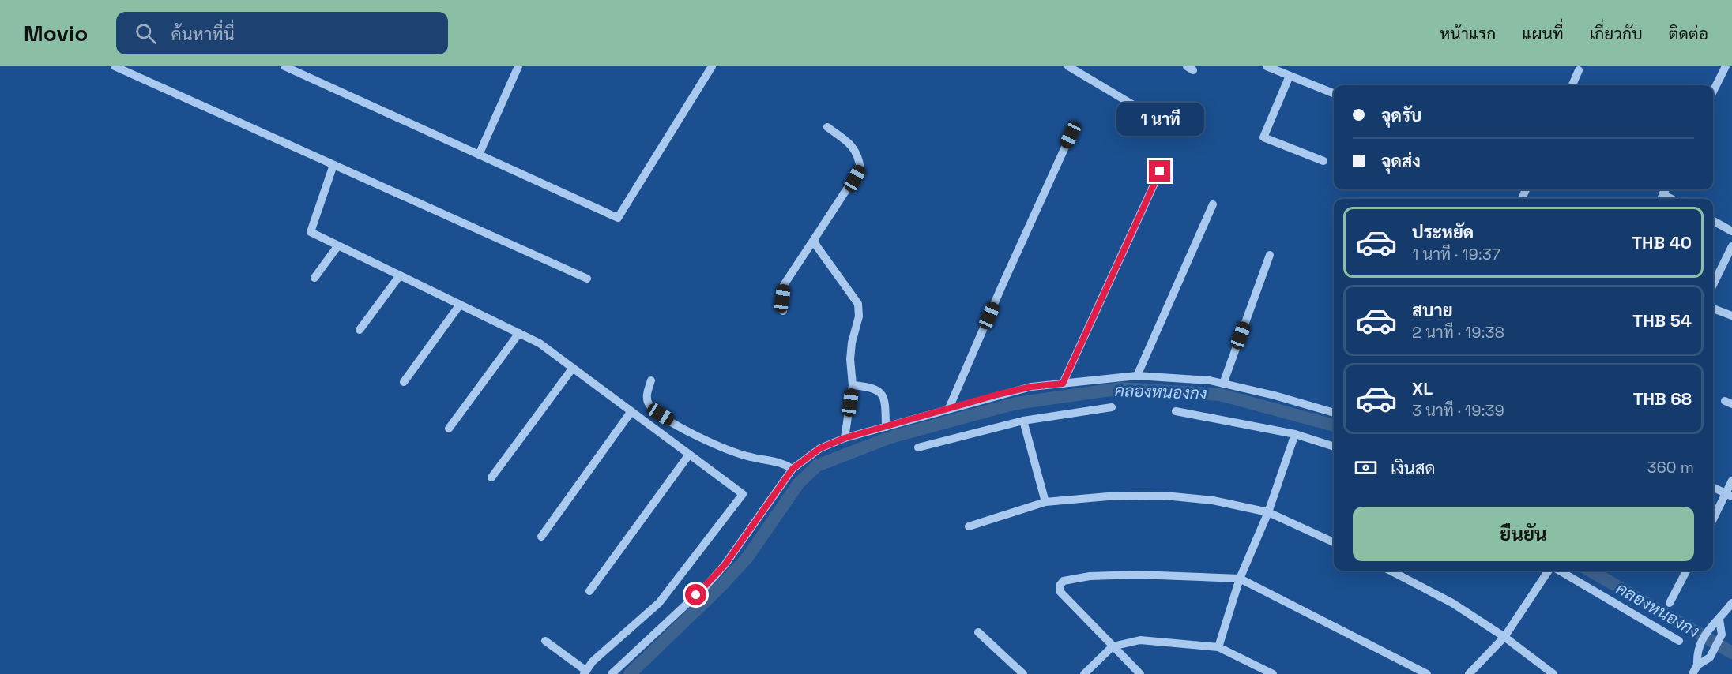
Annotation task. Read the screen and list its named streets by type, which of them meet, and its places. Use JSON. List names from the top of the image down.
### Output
{
  "water": ["คลองหนองกง"],
  "page": {
    "header": "Movio",
    "search": "ค้นหาที่นี่",
    "nav": [
      "หน้าแรก",
      "แผนที่",
      "เกี่ยวกับ",
      "ติดต่อ"
    ],
    "banner": ["จุดรับ", "จุดส่ง"],
    "bubble": "1 นาที",
    "list": [
      {
        "name": "ประหยัด",
        "note": "1 นาที · 19:37",
        "value": "THB 40"
      },
      {
        "name": "สบาย",
        "note": "2 นาที · 19:38",
        "value": "THB 54"
      },
      {
        "name": "XL",
        "note": "3 นาที · 19:39",
        "value": "THB 68"
      }
    ],
    "pay": ["เงินสด", "360 m"],
    "buttons": "ยืนยัน"
  }
}
